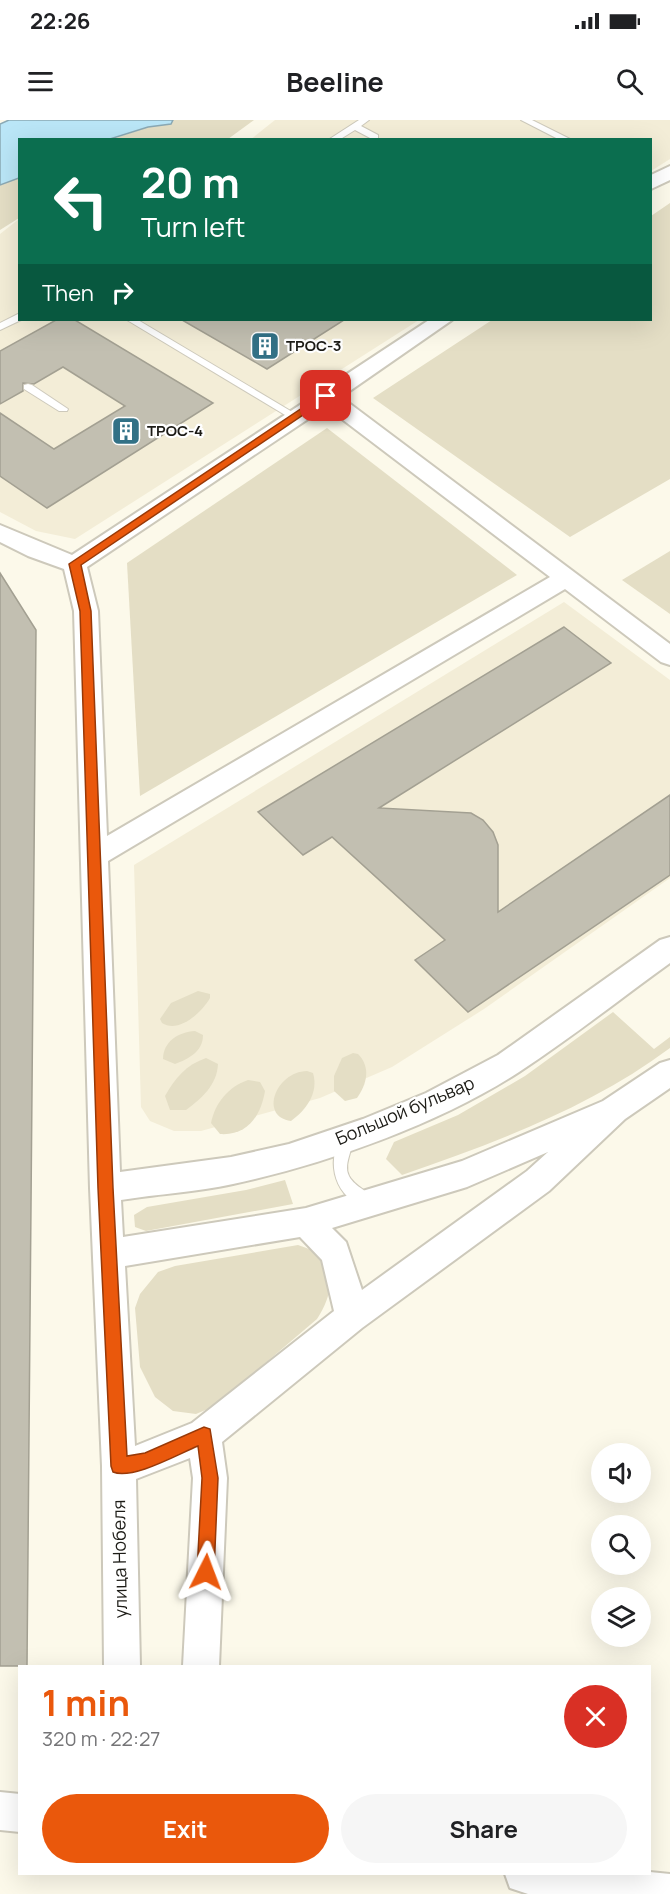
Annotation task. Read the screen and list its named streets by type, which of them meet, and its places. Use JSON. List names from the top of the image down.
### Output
{
  "streets": {
    "street": ["Большой бульвар", "улица Нобеля"]
  },
  "crossings": [
    ["Большой бульвар", "улица Нобеля"]
  ],
  "places": {
    "building": ["TPOC-3", "TPOC-4"]
  },
  "page": {
    "status": "22:26",
    "header": "Beeline",
    "turn": ["20 m", "Turn left"],
    "then": "Then",
    "heading": ["1 min", "320 m · 22:27"],
    "buttons": ["Exit", "Share"]
  }
}
